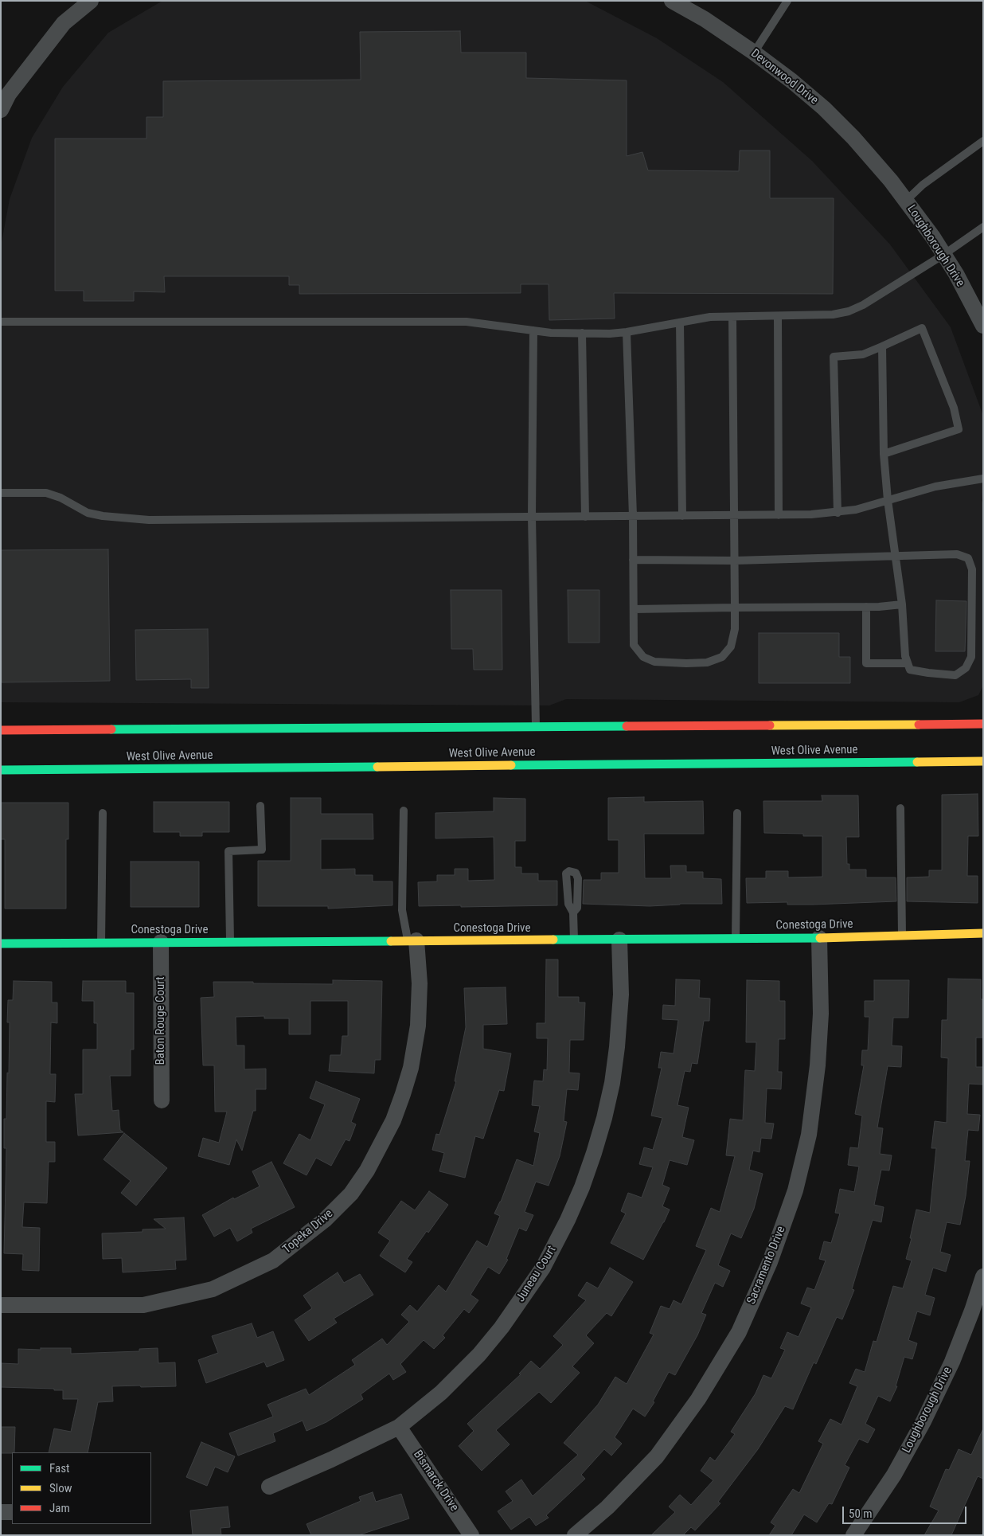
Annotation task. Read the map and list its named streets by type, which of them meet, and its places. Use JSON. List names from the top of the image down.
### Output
{
  "streets": {
    "main road": ["West Olive Avenue", "Conestoga Drive"],
    "street": [
      "Devonwood Drive",
      "Loughborough Drive",
      "Baton Rouge Court",
      "Topeka Drive",
      "Sacramento Drive",
      "Juneau Court",
      "Bismarck Drive"
    ]
  },
  "crossings": [
    ["Devonwood Drive", "Loughborough Drive"],
    ["Conestoga Drive", "Baton Rouge Court"],
    ["Conestoga Drive", "Topeka Drive"],
    ["Conestoga Drive", "Sacramento Drive"],
    ["Conestoga Drive", "Juneau Court"],
    ["Juneau Court", "Bismarck Drive"]
  ],
  "legend": ["Fast", "Slow", "Jam"],
  "scale_bar": "50 m"
}
